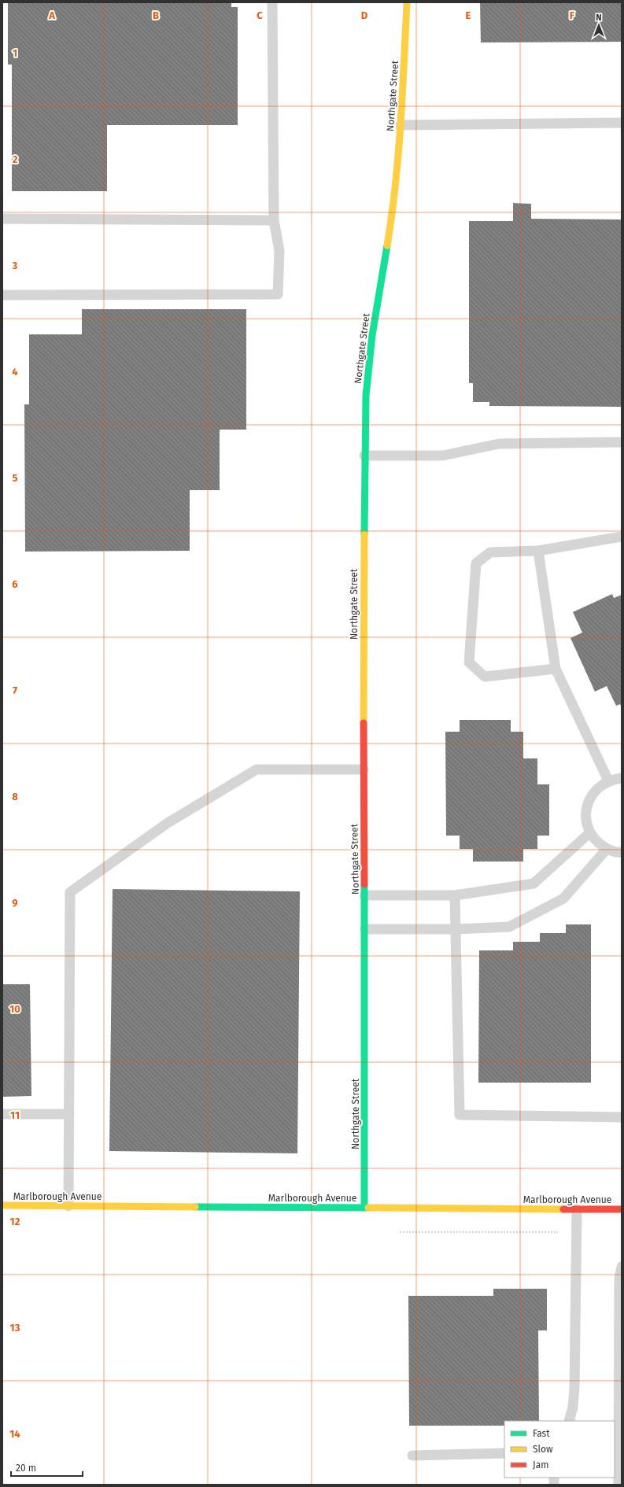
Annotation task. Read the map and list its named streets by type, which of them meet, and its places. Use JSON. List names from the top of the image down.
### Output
{
  "streets": {
    "street": ["Northgate Street", "Marlborough Avenue"]
  },
  "crossings": [
    ["Northgate Street", "Marlborough Avenue"]
  ],
  "legend": ["Fast", "Slow", "Jam"],
  "scale_bar": "20 m",
  "north": "top",
  "grid": {
    "columns": [
      "A",
      "B",
      "C",
      "D",
      "E",
      "F"
    ],
    "rows": [
      "1",
      "2",
      "3",
      "4",
      "5",
      "6",
      "7",
      "8",
      "9",
      "10",
      "11",
      "12",
      "13",
      "14"
    ]
  }
}
